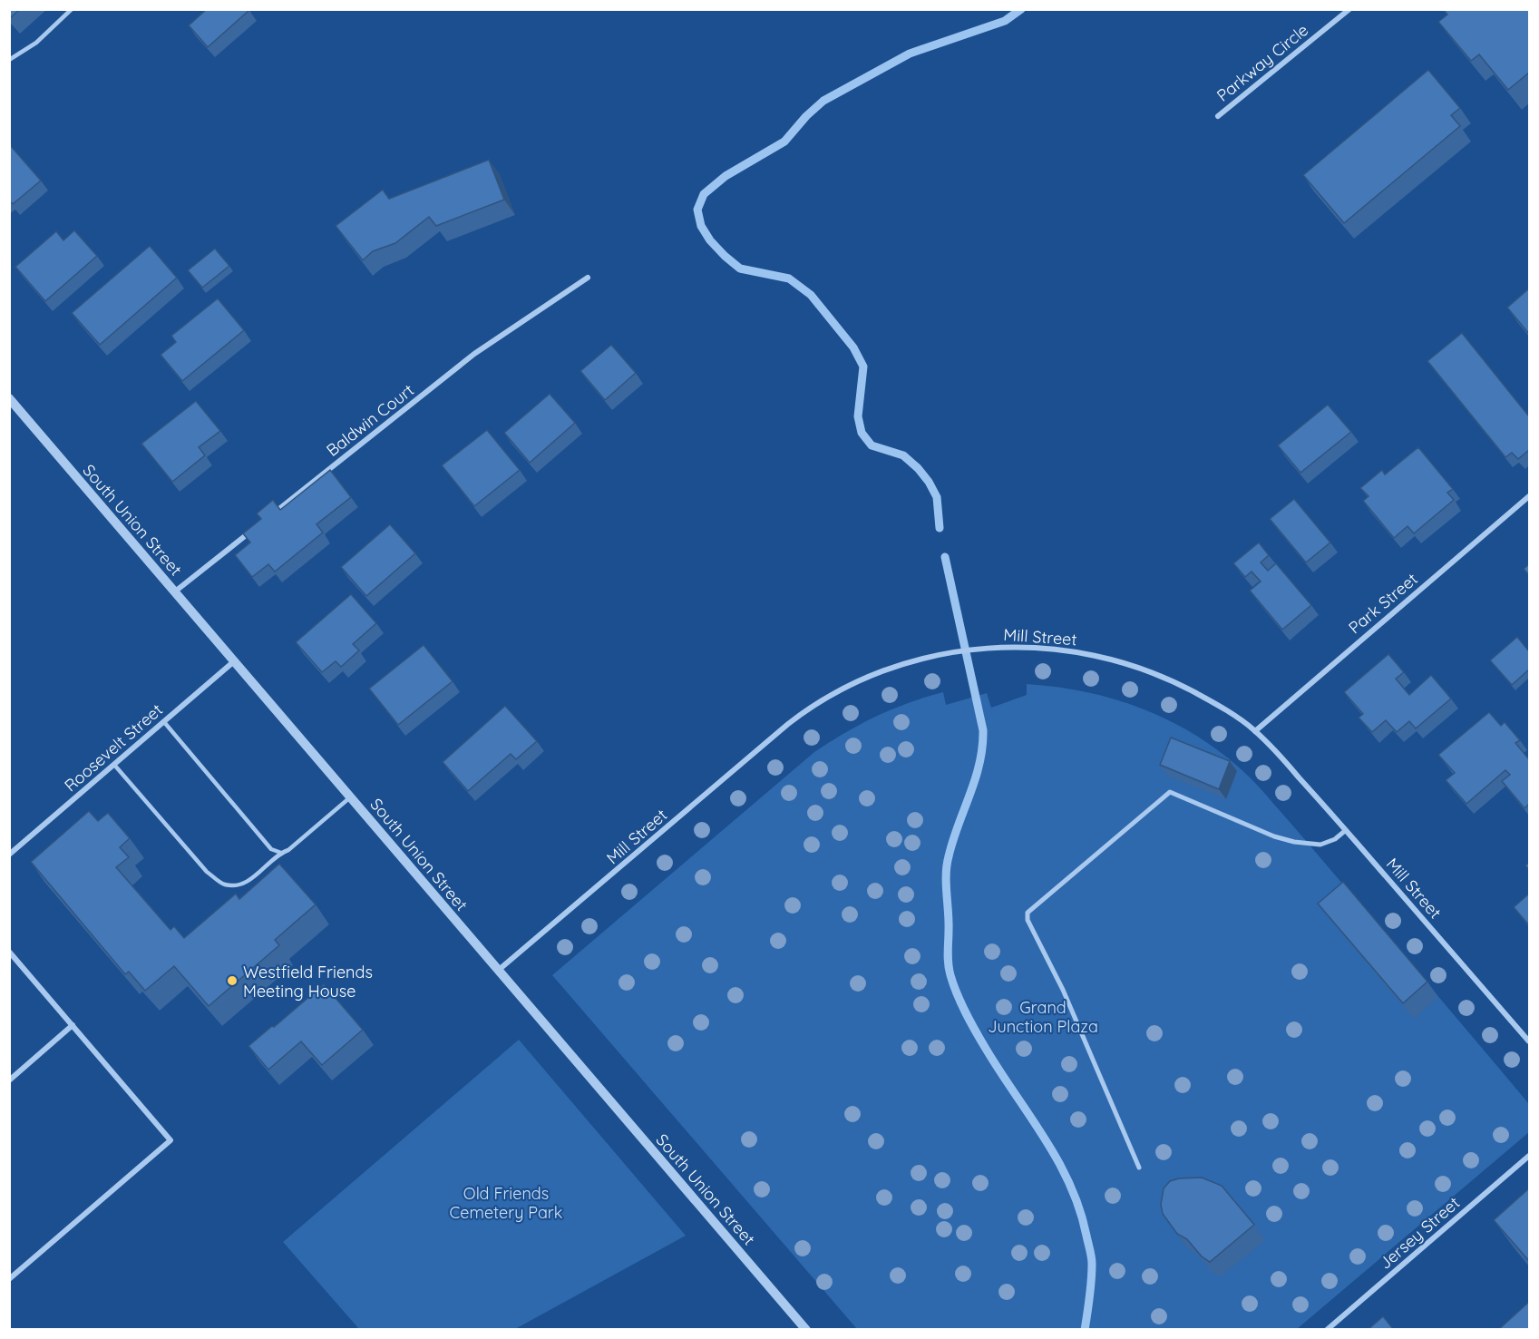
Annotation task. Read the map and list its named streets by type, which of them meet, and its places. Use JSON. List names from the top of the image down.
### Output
{
  "streets": {
    "street": [
      "Parkway Circle",
      "Baldwin Court",
      "South Union Street",
      "Park Street",
      "Mill Street",
      "Roosevelt Street",
      "Jersey Street"
    ]
  },
  "crossings": [
    ["South Union Street", "Mill Street"],
    ["South Union Street", "Roosevelt Street"],
    ["Park Street", "Mill Street"]
  ],
  "parks": ["Grand Junction Plaza", "Old Friends Cemetery Park"],
  "places": ["Westfield Friends Meeting House"]
}
